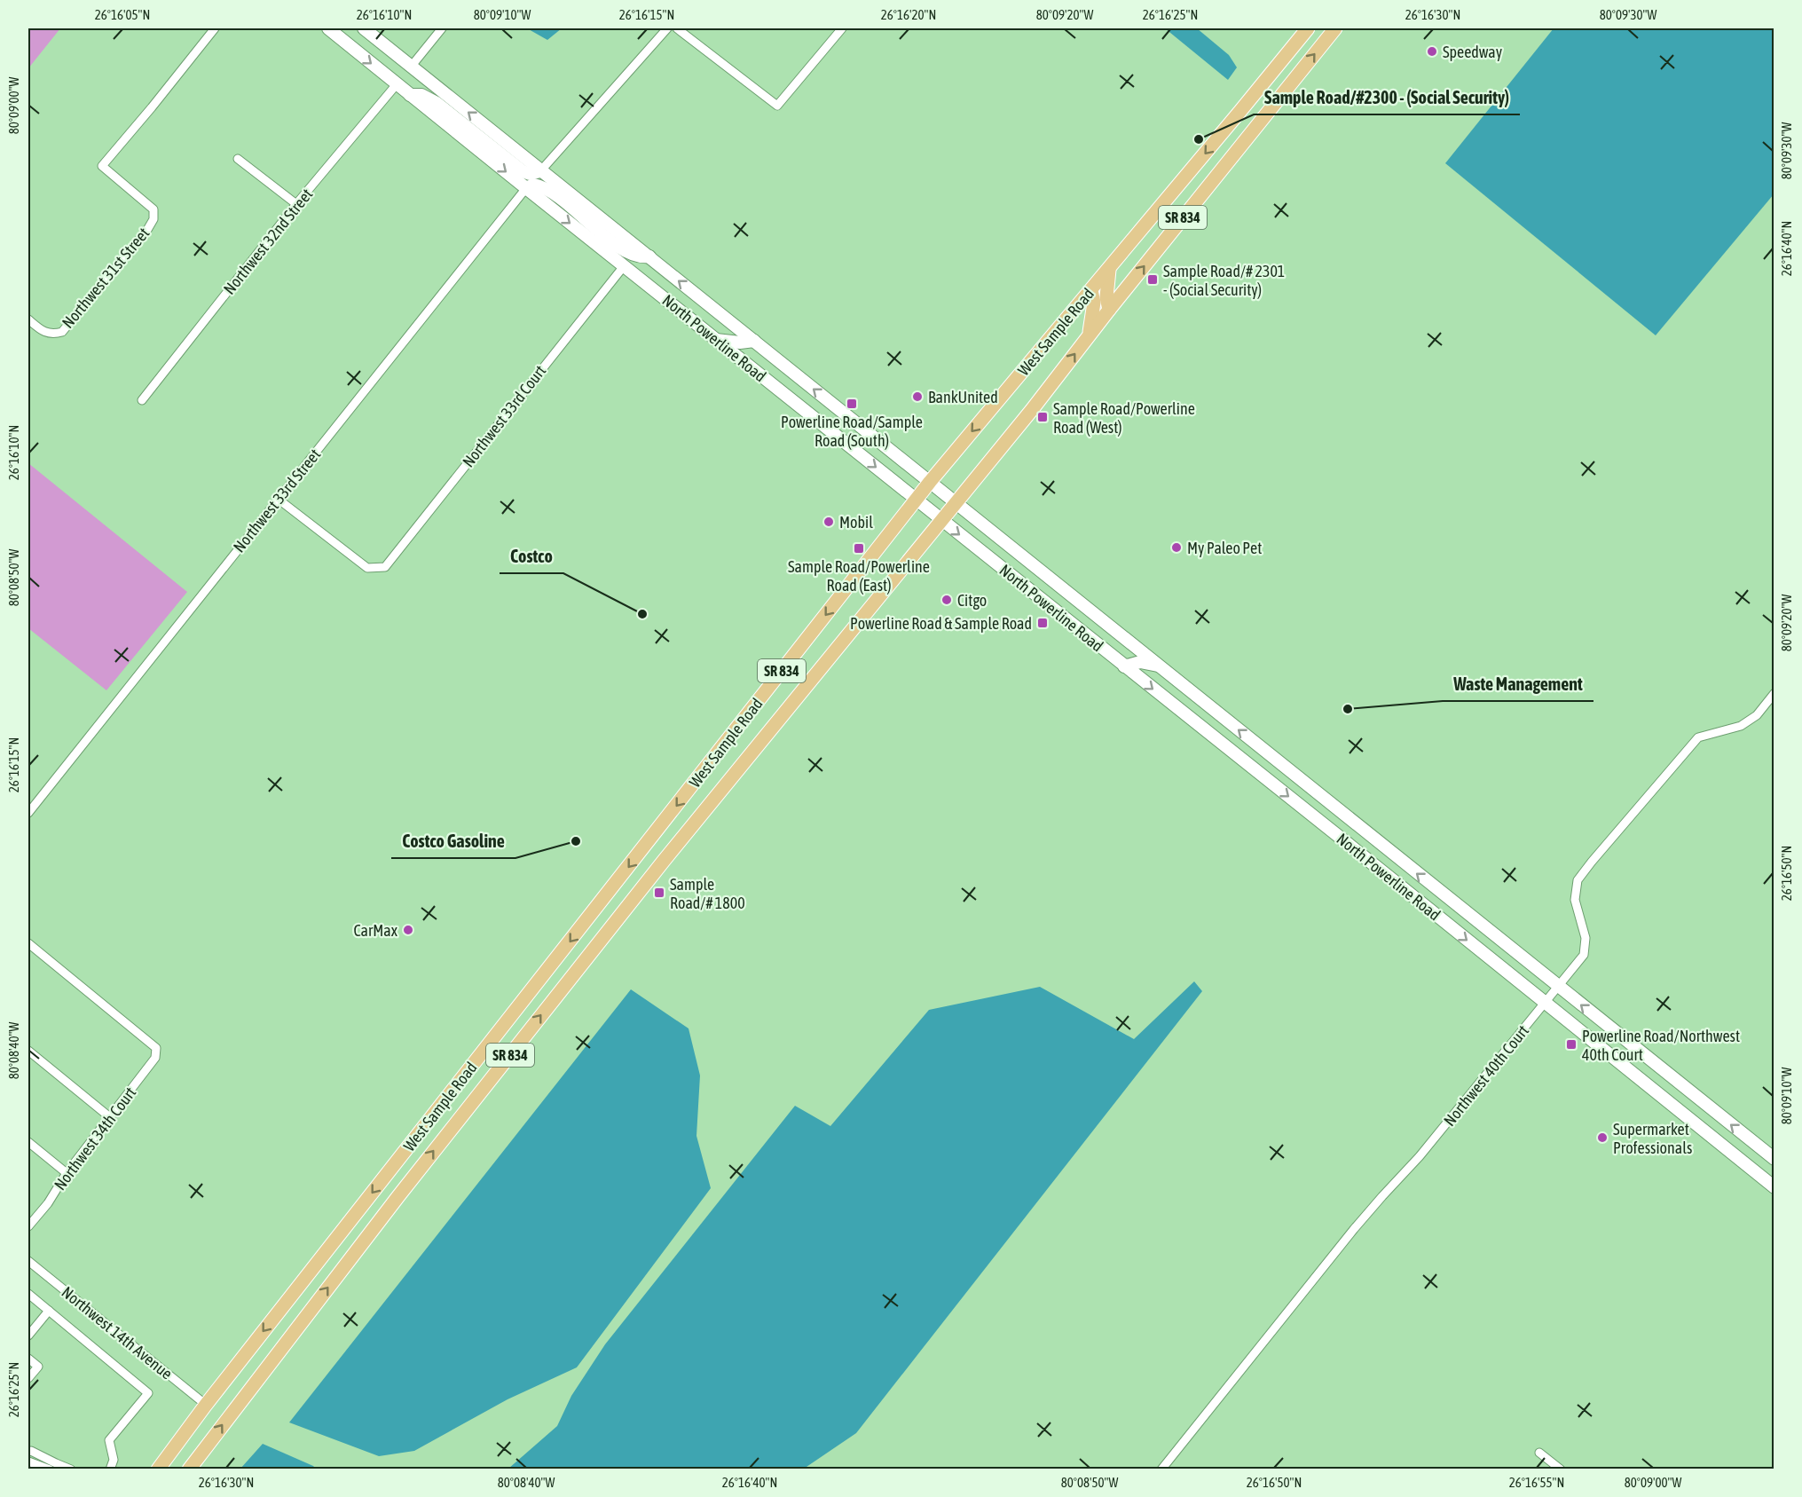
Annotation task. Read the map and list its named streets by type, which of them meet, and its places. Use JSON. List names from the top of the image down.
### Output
{
  "streets": {
    "main road": ["SR 834", "West Sample Road", "North Powerline Road"],
    "street": [
      "Northwest 32nd Street",
      "Northwest 31st Street",
      "Northwest 33rd Court",
      "Northwest 33rd Street",
      "Northwest 40th Court",
      "Northwest 34th Court",
      "Northwest 14th Avenue"
    ]
  },
  "crossings": [
    ["Northwest 32nd Street", "North Powerline Road"],
    ["West Sample Road", "North Powerline Road"],
    ["West Sample Road", "Northwest 14th Avenue"],
    ["North Powerline Road", "Northwest 33rd Court"],
    ["North Powerline Road", "Northwest 33rd Street"],
    ["North Powerline Road", "Northwest 40th Court"],
    ["Northwest 33rd Court", "Northwest 33rd Street"]
  ],
  "places": {
    "other": [
      "Speedway",
      "Sample Road/#2300 - (Social Security)",
      "BankUnited",
      "Mobil",
      "My Paleo Pet",
      "Citgo",
      "Costco",
      "Waste Management",
      "Costco Gasoline",
      "CarMax",
      "Supermarket Professionals"
    ],
    "transit": [
      "Sample Road/# 2301 - (Social Security)",
      "Powerline Road/Sample Road (South)",
      "Sample Road/Powerline Road (West)",
      "Sample Road/Powerline Road (East)",
      "Powerline Road & Sample Road",
      "Sample Road/# 1800",
      "Powerline Road/Northwest 40th Court"
    ]
  },
  "coordinates": [
    "26°16'05\"N",
    "26°16'10\"N",
    "80°09'10\"W",
    "26°16'15\"N",
    "26°16'20\"N",
    "80°09'20\"W",
    "26°16'25\"N",
    "26°16'30\"N",
    "80°09'30\"W",
    "80°09'00\"W",
    "26°16'40\"N",
    "80°08'50\"W",
    "26°16'50\"N",
    "80°08'40\"W",
    "26°16'55\"N"
  ]
}
